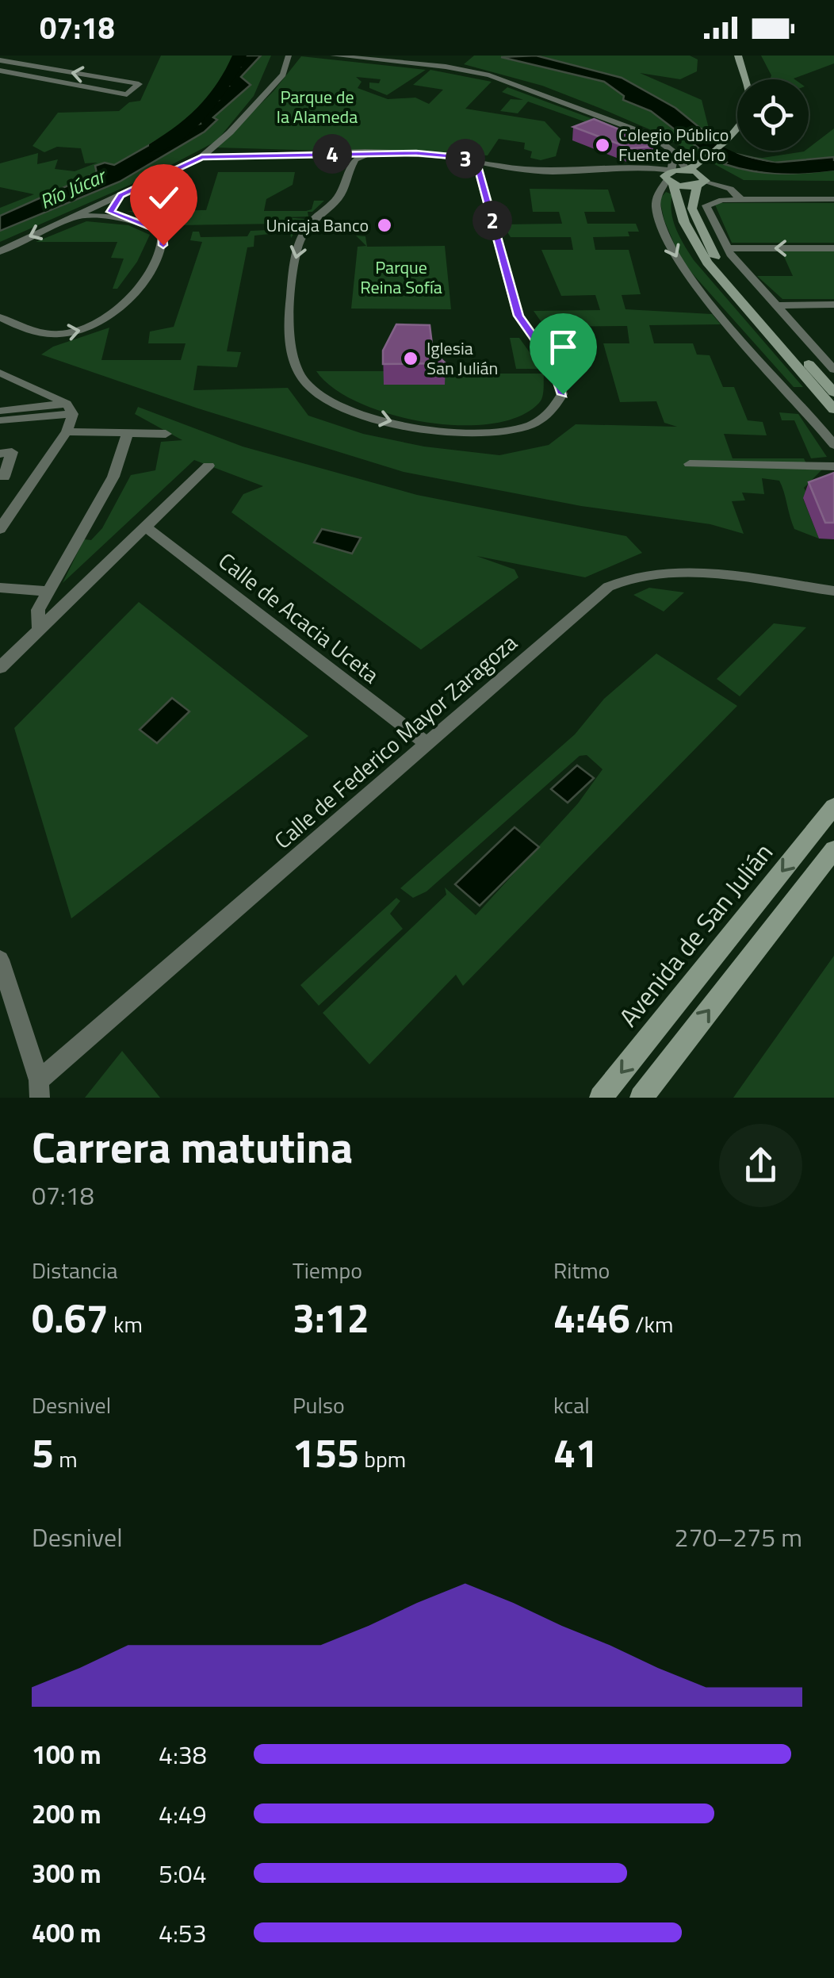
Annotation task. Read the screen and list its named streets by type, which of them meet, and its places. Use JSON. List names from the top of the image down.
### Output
{
  "streets": {
    "main road": ["Avenida de San Julián"],
    "street": ["Calle de Acacia Uceta", "Calle de Federico Mayor Zaragoza"]
  },
  "crossings": [
    ["Calle de Acacia Uceta", "Calle de Federico Mayor Zaragoza"]
  ],
  "water": ["Río Júcar"],
  "parks": ["Parque de la Alameda", "Parque Reina Sofía"],
  "places": ["Colegio Público Fuente del Oro", "Unicaja Banco", "Iglesia San Julián"],
  "page": {
    "status": "07:18",
    "pins": ["4", "3", "2"],
    "heading": ["Carrera matutina", "07:18"],
    "stats": [
      ["Distancia", "0.67 km"],
      ["Tiempo", "3:12"],
      ["Ritmo", "4:46 /km"],
      ["Desnivel", "5 m"],
      ["Pulso", "155 bpm"],
      ["kcal", "41"]
    ],
    "chart": ["Desnivel", "270–275 m"],
    "list": [
      {
        "name": "100 m",
        "note": "4:38"
      },
      {
        "name": "200 m",
        "note": "4:49"
      },
      {
        "name": "300 m",
        "note": "5:04"
      },
      {
        "name": "400 m",
        "note": "4:53"
      }
    ]
  }
}
